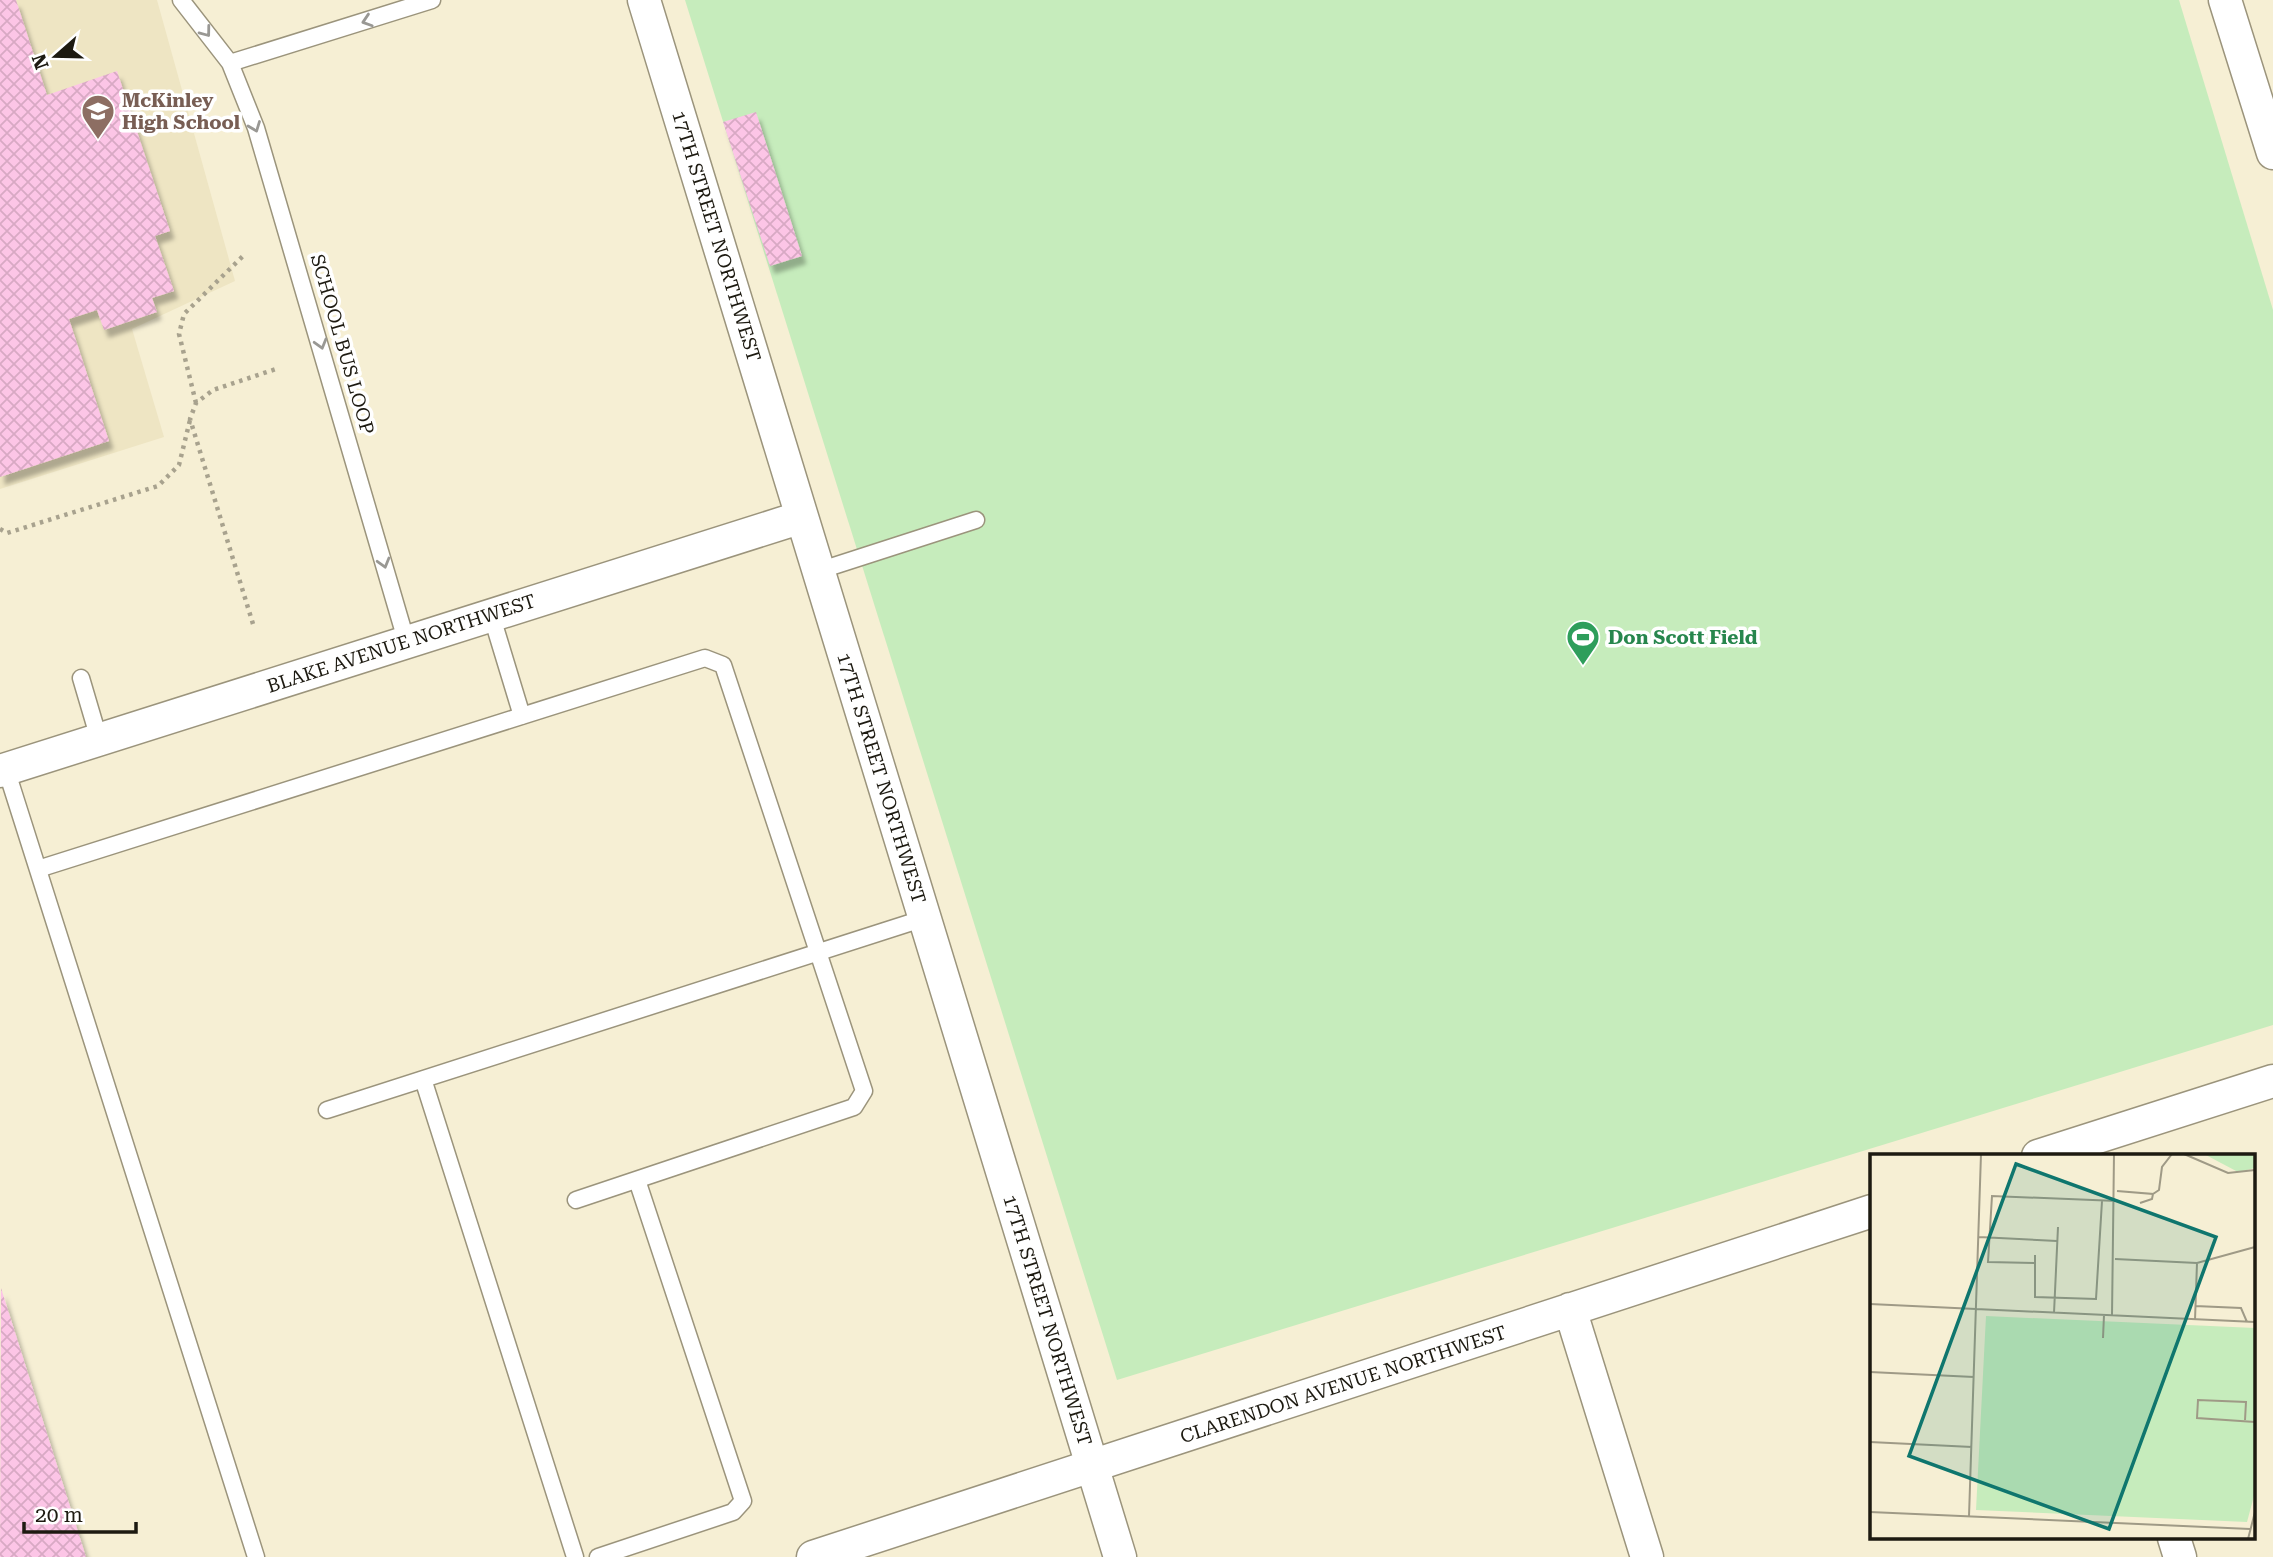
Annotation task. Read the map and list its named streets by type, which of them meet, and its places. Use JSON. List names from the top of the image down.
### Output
{
  "streets": {
    "street": ["17TH STREET NORTHWEST", "BLAKE AVENUE NORTHWEST", "CLARENDON AVENUE NORTHWEST"],
    "lane": ["SCHOOL BUS LOOP"]
  },
  "crossings": [
    ["17TH STREET NORTHWEST", "BLAKE AVENUE NORTHWEST"],
    ["17TH STREET NORTHWEST", "CLARENDON AVENUE NORTHWEST"],
    ["SCHOOL BUS LOOP", "BLAKE AVENUE NORTHWEST"]
  ],
  "one_way": ["SCHOOL BUS LOOP"],
  "places": {
    "school or university": ["McKinley High School"],
    "sports": ["Don Scott Field"]
  },
  "scale_bar": "20 m",
  "north": "left"
}
